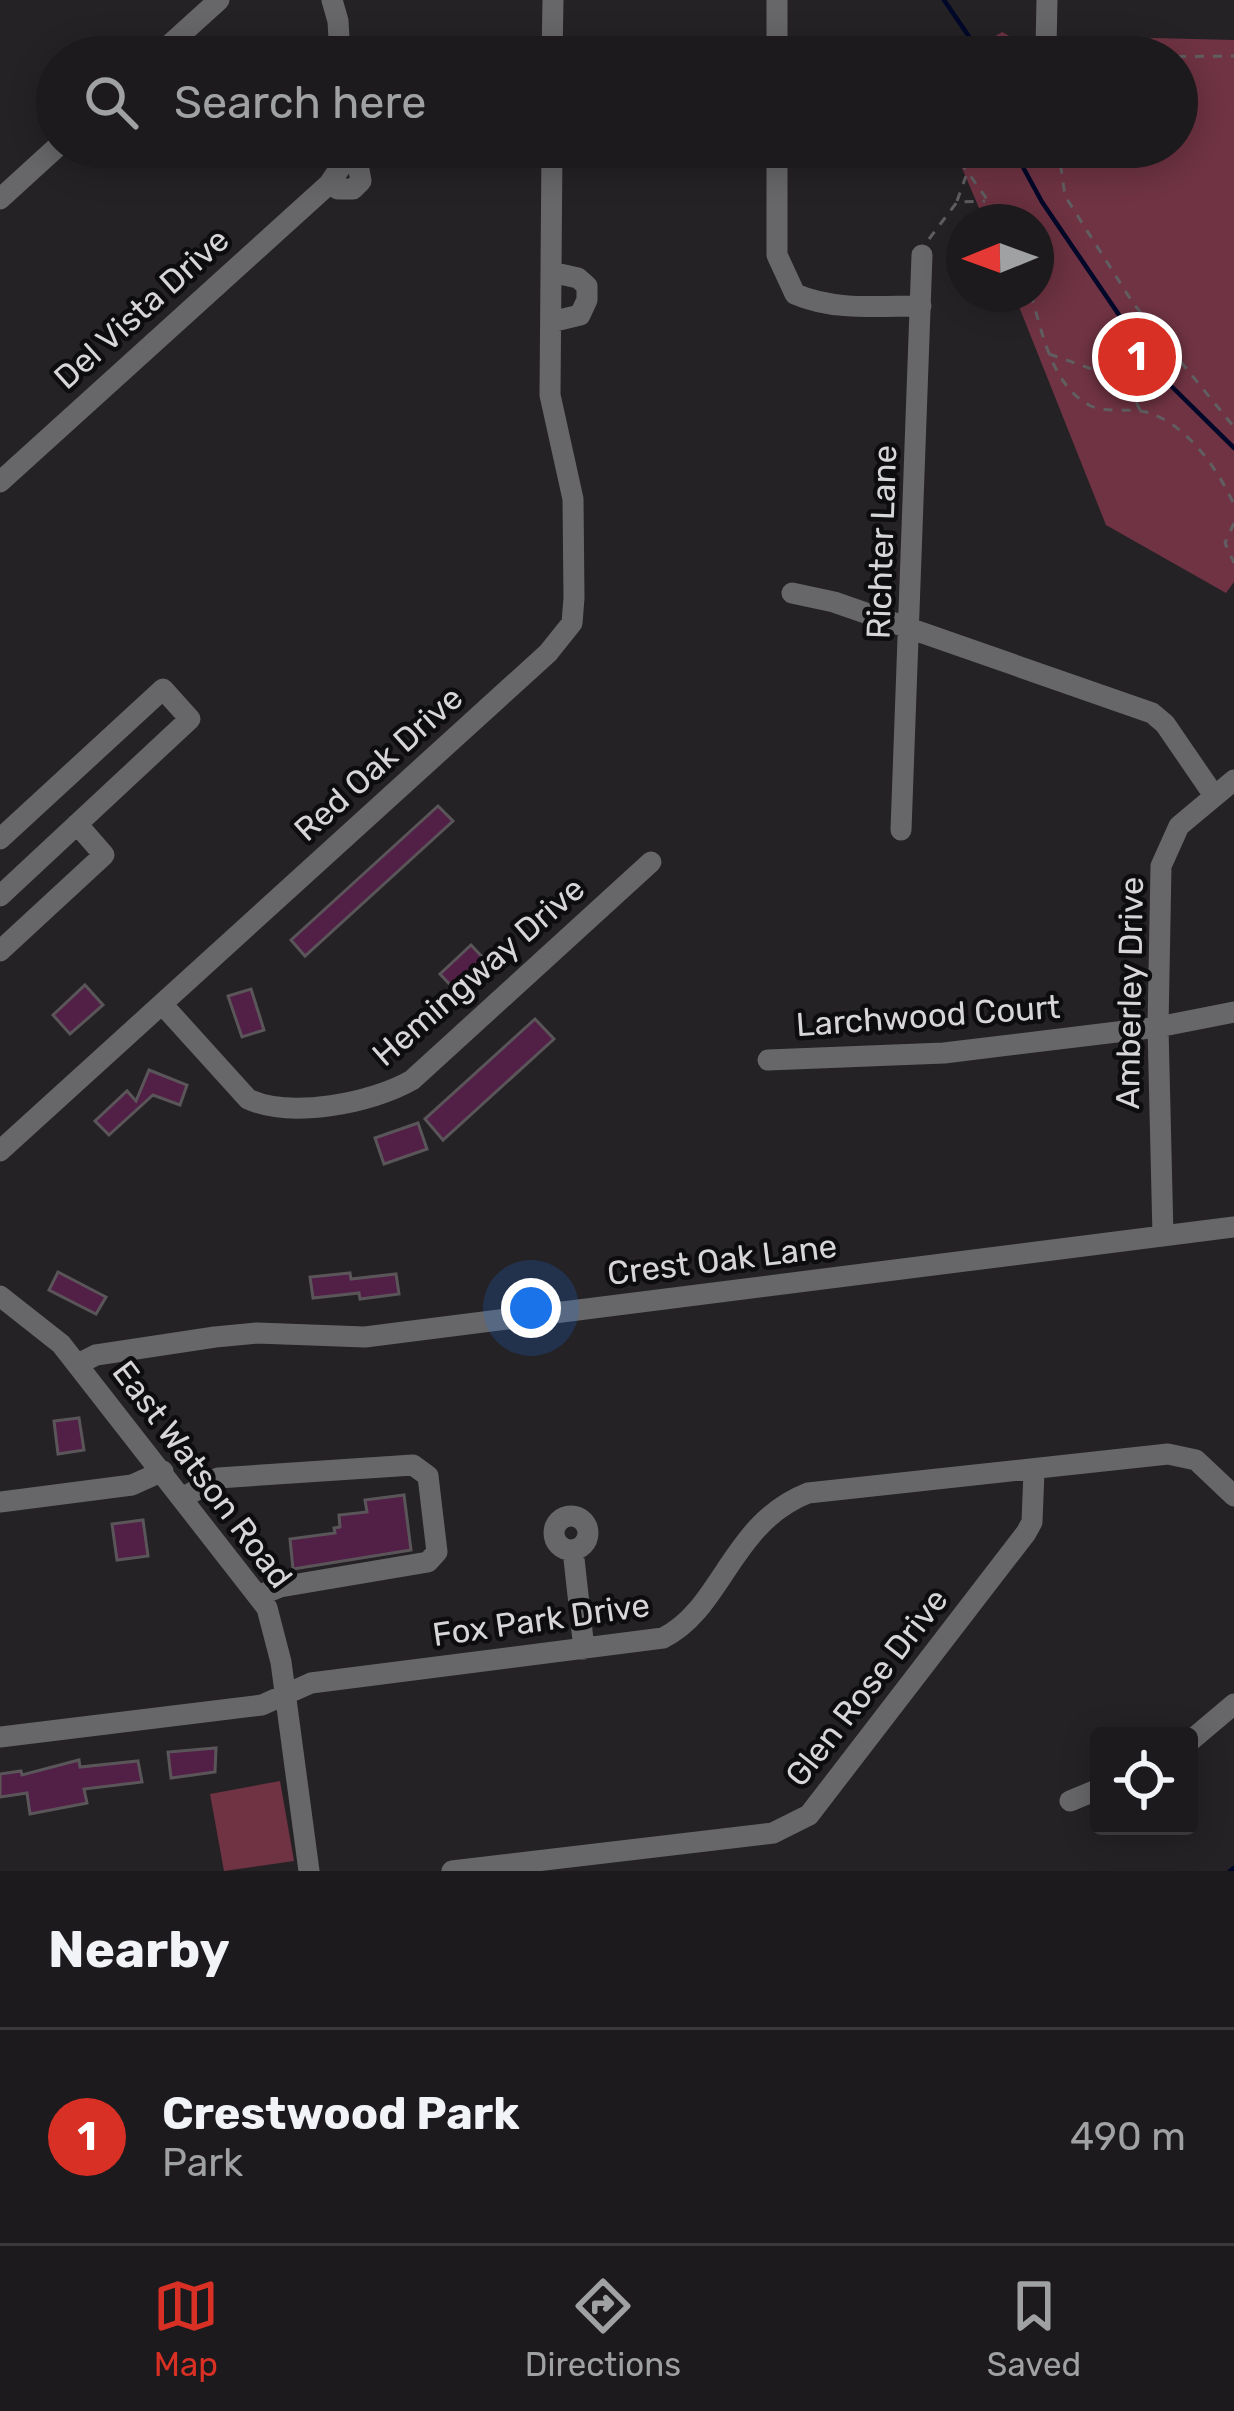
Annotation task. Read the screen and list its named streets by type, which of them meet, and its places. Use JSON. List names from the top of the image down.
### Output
{
  "streets": {
    "street": [
      "Del Vista Drive",
      "Richter Lane",
      "Red Oak Drive",
      "Hemingway Drive",
      "Amberley Drive",
      "Larchwood Court",
      "Crest Oak Lane",
      "East Watson Road",
      "Fox Park Drive",
      "Glen Rose Drive"
    ]
  },
  "crossings": [
    ["Red Oak Drive", "Hemingway Drive"],
    ["Amberley Drive", "Larchwood Court"],
    ["Amberley Drive", "Crest Oak Lane"],
    ["Crest Oak Lane", "East Watson Road"],
    ["East Watson Road", "Fox Park Drive"],
    ["Fox Park Drive", "Glen Rose Drive"]
  ],
  "north": "left",
  "page": {
    "search": "Search here",
    "pins": "1",
    "heading": "Nearby",
    "list": [
      {
        "mark": "1",
        "name": "Crestwood Park",
        "note": "Park",
        "value": "490 m"
      }
    ],
    "nav": ["Map", "Directions", "Saved"]
  }
}
